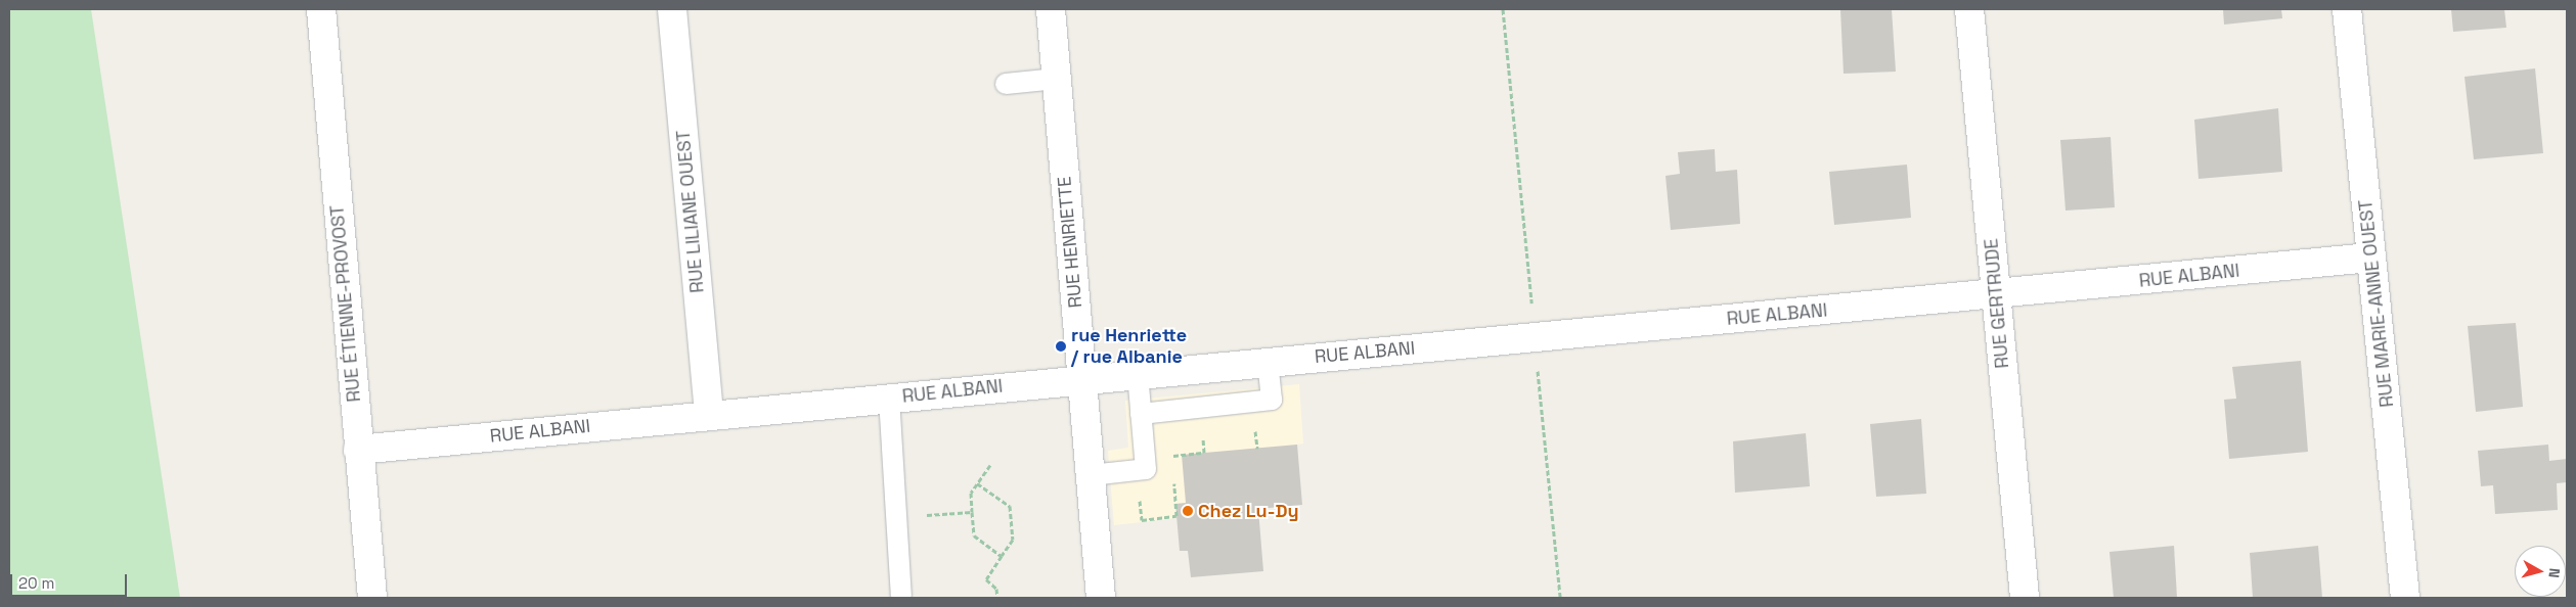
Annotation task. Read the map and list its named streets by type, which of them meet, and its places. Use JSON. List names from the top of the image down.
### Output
{
  "streets": {
    "street": [
      "RUE LILIANE OUEST",
      "RUE HENRIETTE",
      "RUE ALBANI",
      "RUE ÉTIENNE-PROVOST",
      "RUE GERTRUDE",
      "RUE MARIE-ANNE OUEST"
    ]
  },
  "crossings": [
    ["RUE LILIANE OUEST", "RUE ALBANI"],
    ["RUE HENRIETTE", "RUE ALBANI"],
    ["RUE ALBANI", "RUE ÉTIENNE-PROVOST"],
    ["RUE ALBANI", "RUE GERTRUDE"],
    ["RUE ALBANI", "RUE MARIE-ANNE OUEST"]
  ],
  "places": ["rue Henriette / rue Albanie", "Chez Lu-Dy"],
  "scale_bar": "20 m",
  "north": "right"
}
